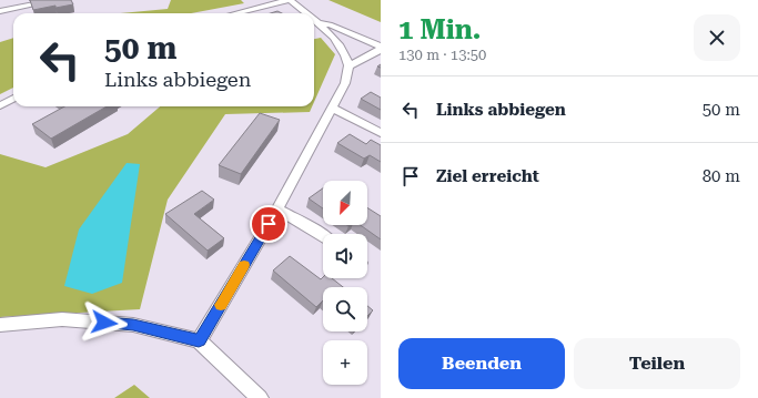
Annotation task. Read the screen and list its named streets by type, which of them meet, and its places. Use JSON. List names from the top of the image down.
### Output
{
  "north": "bottom left",
  "page": {
    "heading": ["1 Min.", "130 m · 13:50"],
    "turn": ["50 m", "Links abbiegen"],
    "list": [
      {
        "name": "Links abbiegen",
        "value": "50 m"
      },
      {
        "name": "Ziel erreicht",
        "value": "80 m"
      }
    ],
    "map_buttons": "+",
    "buttons": ["Beenden", "Teilen"]
  }
}
